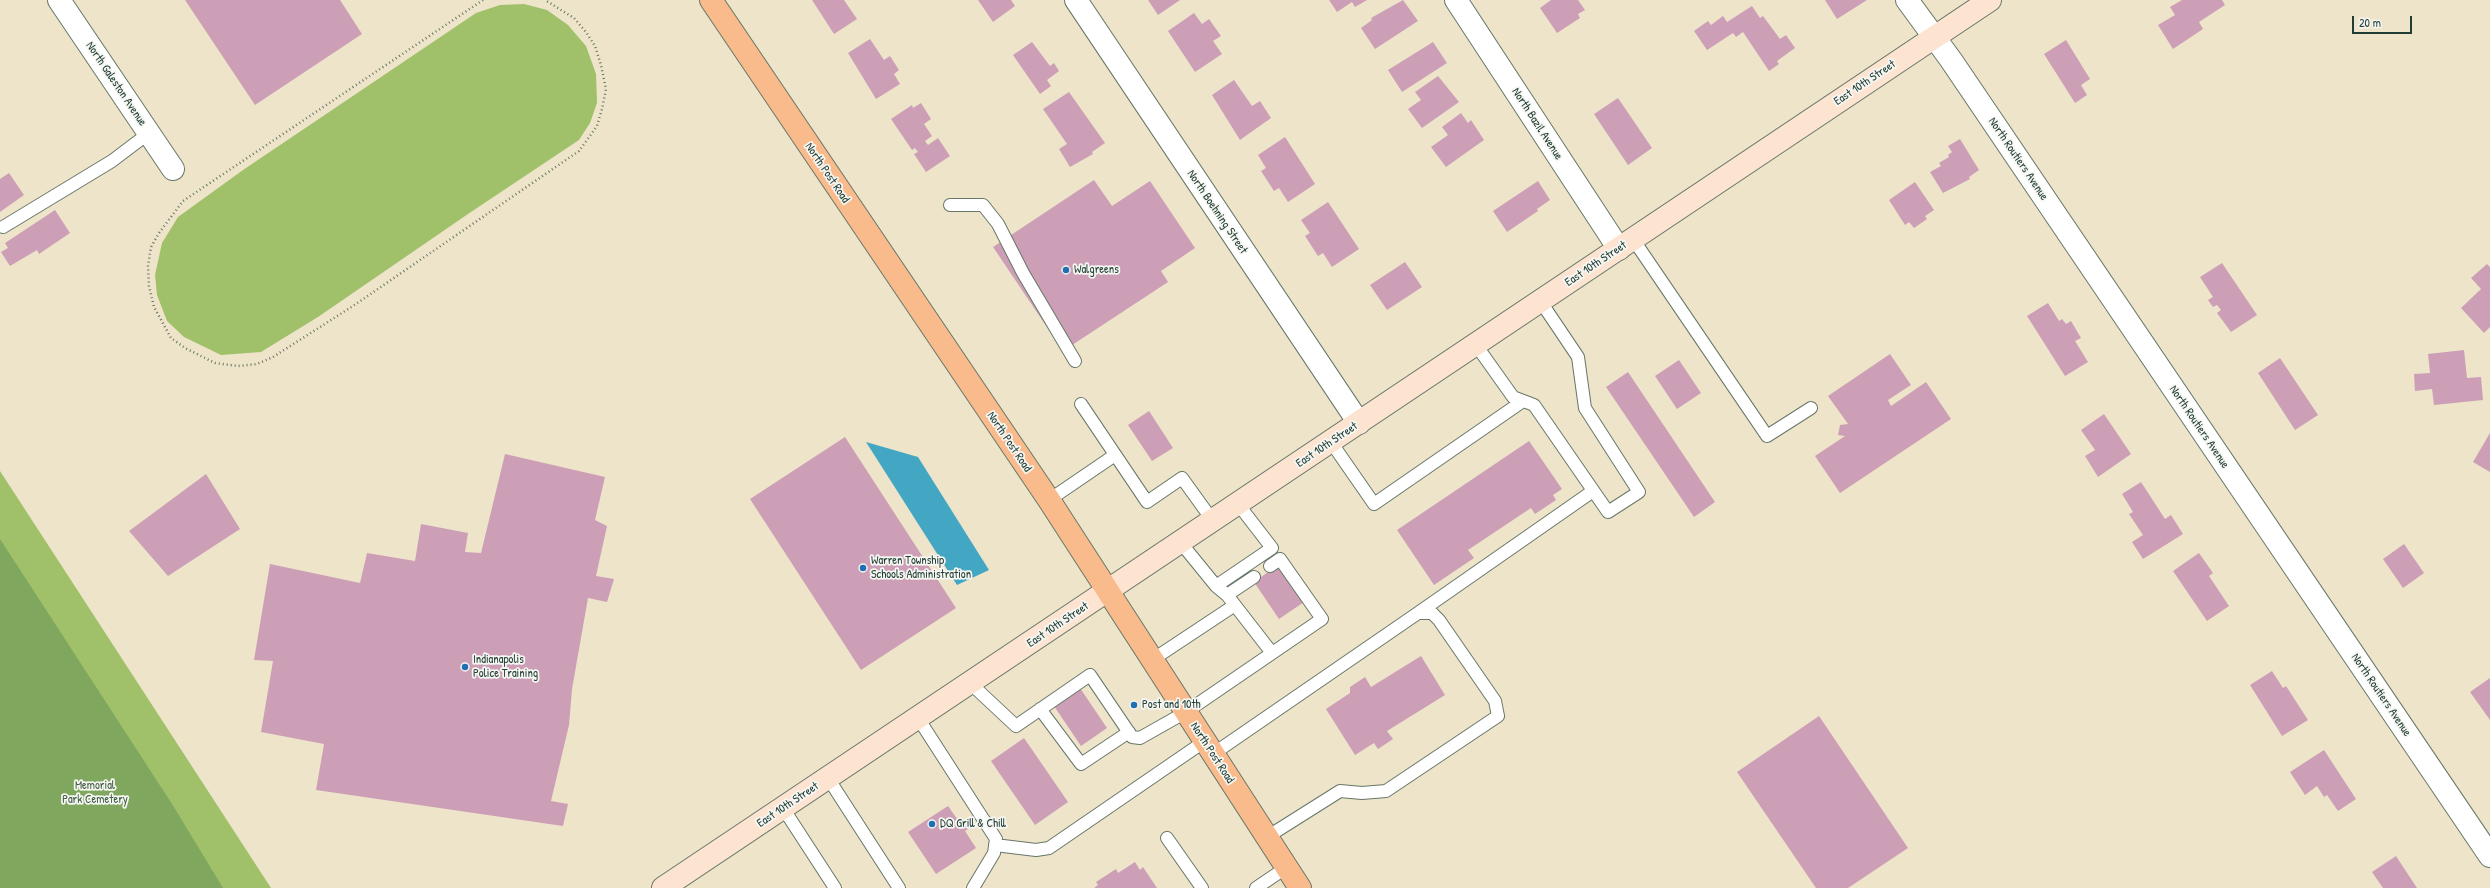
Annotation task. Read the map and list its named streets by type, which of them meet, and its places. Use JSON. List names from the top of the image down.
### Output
{
  "streets": {
    "main road": ["East 10th Street", "North Post Road"],
    "street": [
      "North Galeston Avenue",
      "North Bazil Avenue",
      "North Routiers Avenue",
      "North Boehning Street"
    ]
  },
  "crossings": [
    ["East 10th Street", "North Bazil Avenue"],
    ["East 10th Street", "North Routiers Avenue"],
    ["East 10th Street", "North Post Road"],
    ["East 10th Street", "North Boehning Street"]
  ],
  "parks": ["Memorial Park Cemetery"],
  "places": [
    "Walgreens",
    "Warren Township Schools Administration",
    "Indianapolis Police Training",
    "Post and 10th",
    "DQ Grill & Chill"
  ],
  "scale_bar": "20 m"
}
